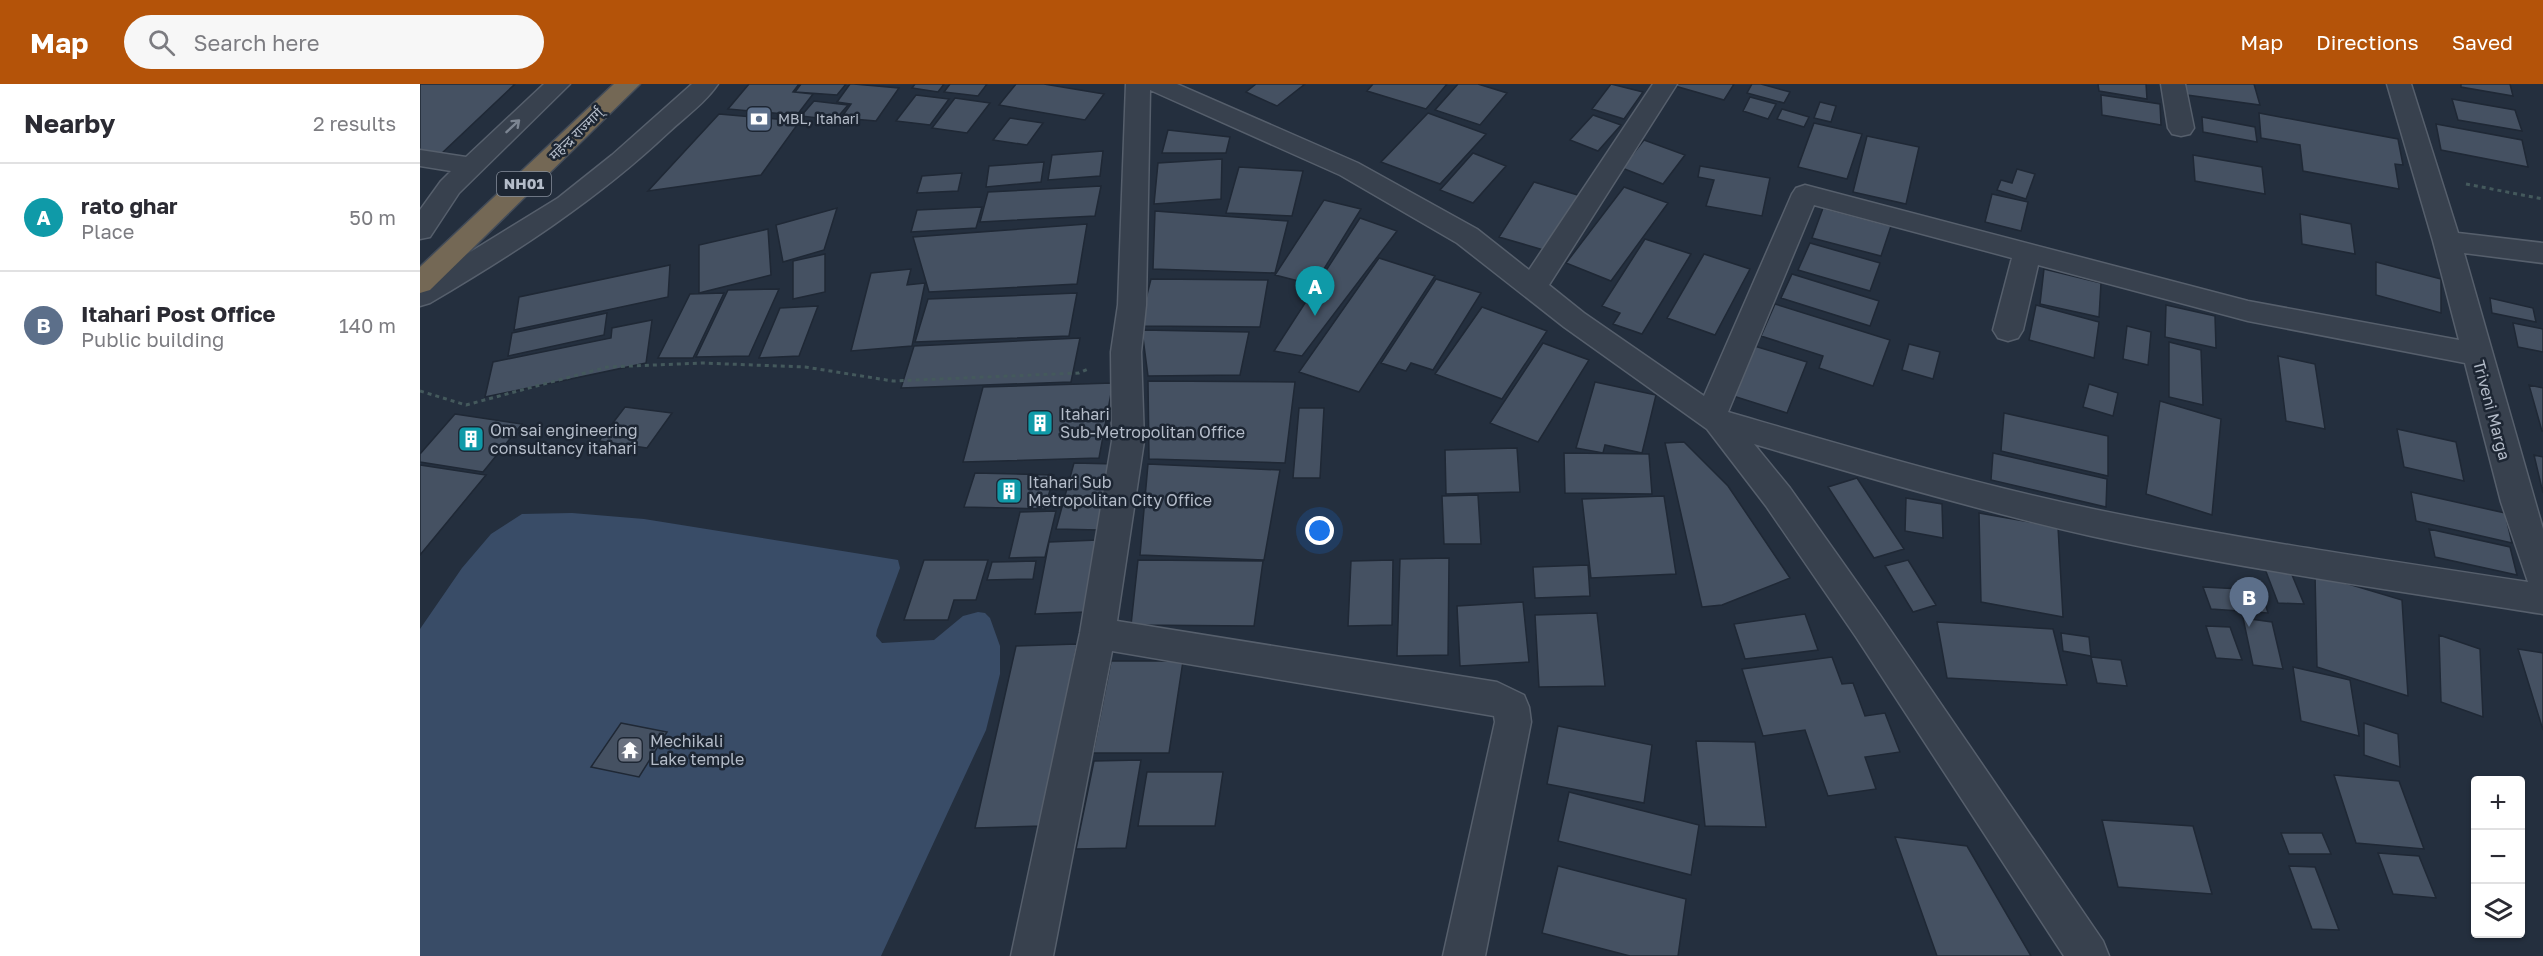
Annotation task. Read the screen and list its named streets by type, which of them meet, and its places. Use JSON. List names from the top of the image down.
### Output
{
  "streets": {
    "highway": ["महेन्द्र राज्मार्ग्", "NH01"],
    "street": ["Triveni Marga"]
  },
  "places": {
    "bank": ["MBL, Itahari"],
    "building": ["Itahari Sub-Metropolitan Office", "Om sai engineering consultancy itahari", "Itahari Sub Metropolitan City Office"],
    "temple": ["Mechikali Lake temple"]
  },
  "page": {
    "header": "Map",
    "search": "Search here",
    "nav": ["Map", "Directions", "Saved"],
    "heading": ["Nearby", "2 results"],
    "list": [
      {
        "mark": "A",
        "name": "rato ghar",
        "note": "Place",
        "value": "50 m"
      },
      {
        "mark": "B",
        "name": "Itahari Post Office",
        "note": "Public building",
        "value": "140 m"
      }
    ],
    "pins": ["A", "B"],
    "map_buttons": ["+", "−"]
  }
}
